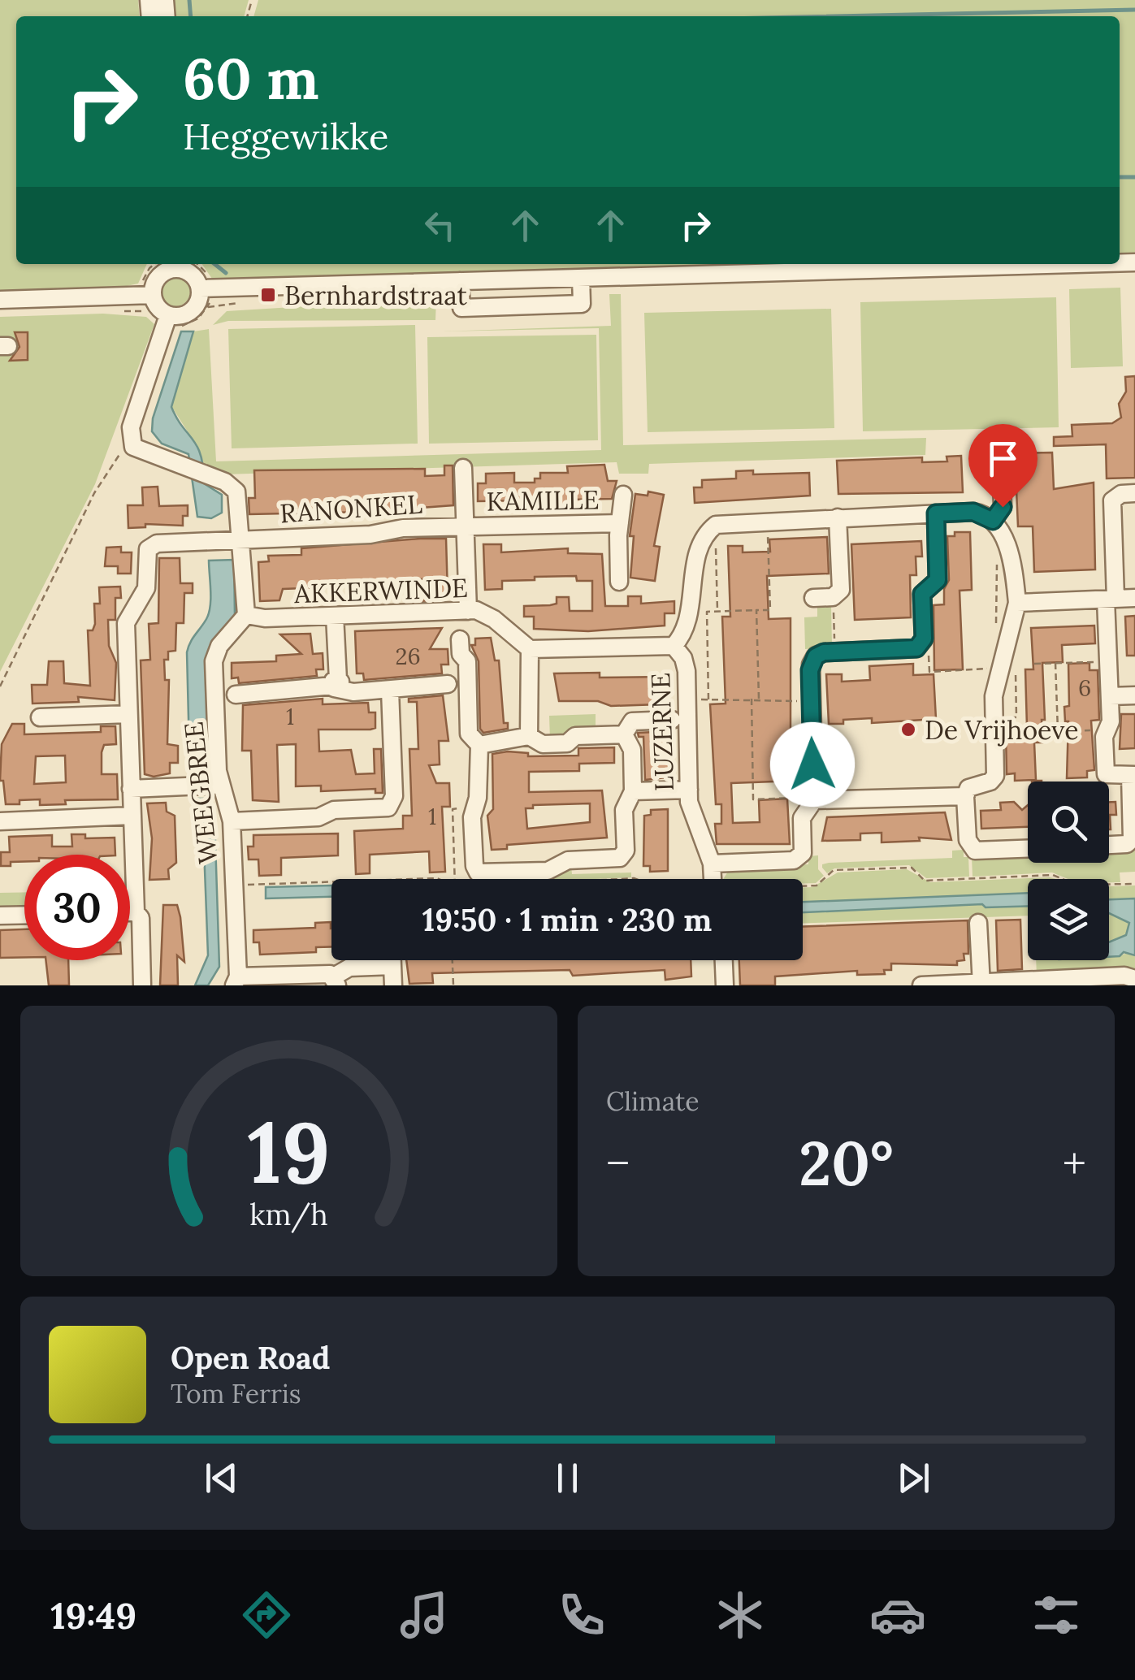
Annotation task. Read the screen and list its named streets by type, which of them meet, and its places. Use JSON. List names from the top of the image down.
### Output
{
  "streets": {
    "street": [
      "KAMILLE",
      "RANONKEL",
      "AKKERWINDE",
      "LUZERNE",
      "WEEGBREE"
    ]
  },
  "crossings": [
    ["KAMILLE", "RANONKEL"],
    ["KAMILLE", "AKKERWINDE"],
    ["AKKERWINDE", "WEEGBREE"]
  ],
  "places": {
    "transit": ["Bernhardstraat"],
    "other": ["De Vrijhoeve"]
  },
  "house_numbers": [
    "26",
    "6",
    "1",
    "1"
  ],
  "page": {
    "turn": ["60 m", "Heggewikke"],
    "limit": "30",
    "trip": "19:50 · 1 min · 230 m",
    "tile": "Climate",
    "heat": ["−", "20°", "+"],
    "song": ["Open Road", "Tom Ferris"],
    "tabs": "19:49",
    "gauge": ["19", "km/h"]
  }
}
